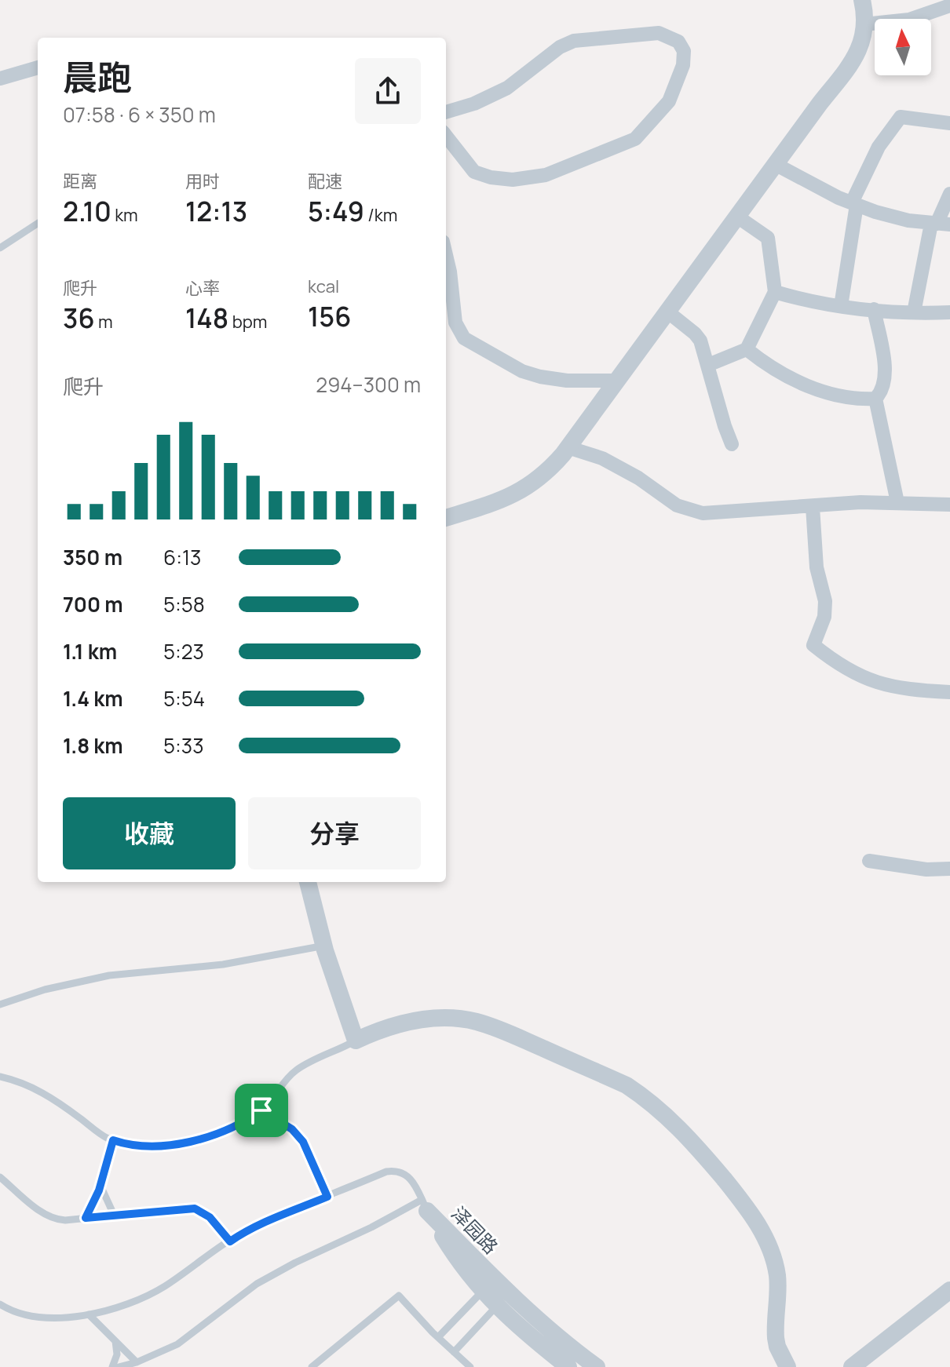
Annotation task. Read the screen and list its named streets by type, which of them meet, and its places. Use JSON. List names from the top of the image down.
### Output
{
  "streets": {
    "street": ["泽园路"]
  },
  "north": "top",
  "page": {
    "heading": ["晨跑", "07:58 · 6 × 350 m"],
    "stats": [
      ["距离", "2.10 km"],
      ["用时", "12:13"],
      ["配速", "5:49 /km"],
      ["爬升", "36 m"],
      ["心率", "148 bpm"],
      ["kcal", "156"]
    ],
    "chart": ["爬升", "294–300 m"],
    "list": [
      {
        "name": "350 m",
        "note": "6:13"
      },
      {
        "name": "700 m",
        "note": "5:58"
      },
      {
        "name": "1.1 km",
        "note": "5:23"
      },
      {
        "name": "1.4 km",
        "note": "5:54"
      },
      {
        "name": "1.8 km",
        "note": "5:33"
      }
    ],
    "buttons": ["收藏", "分享"]
  }
}
